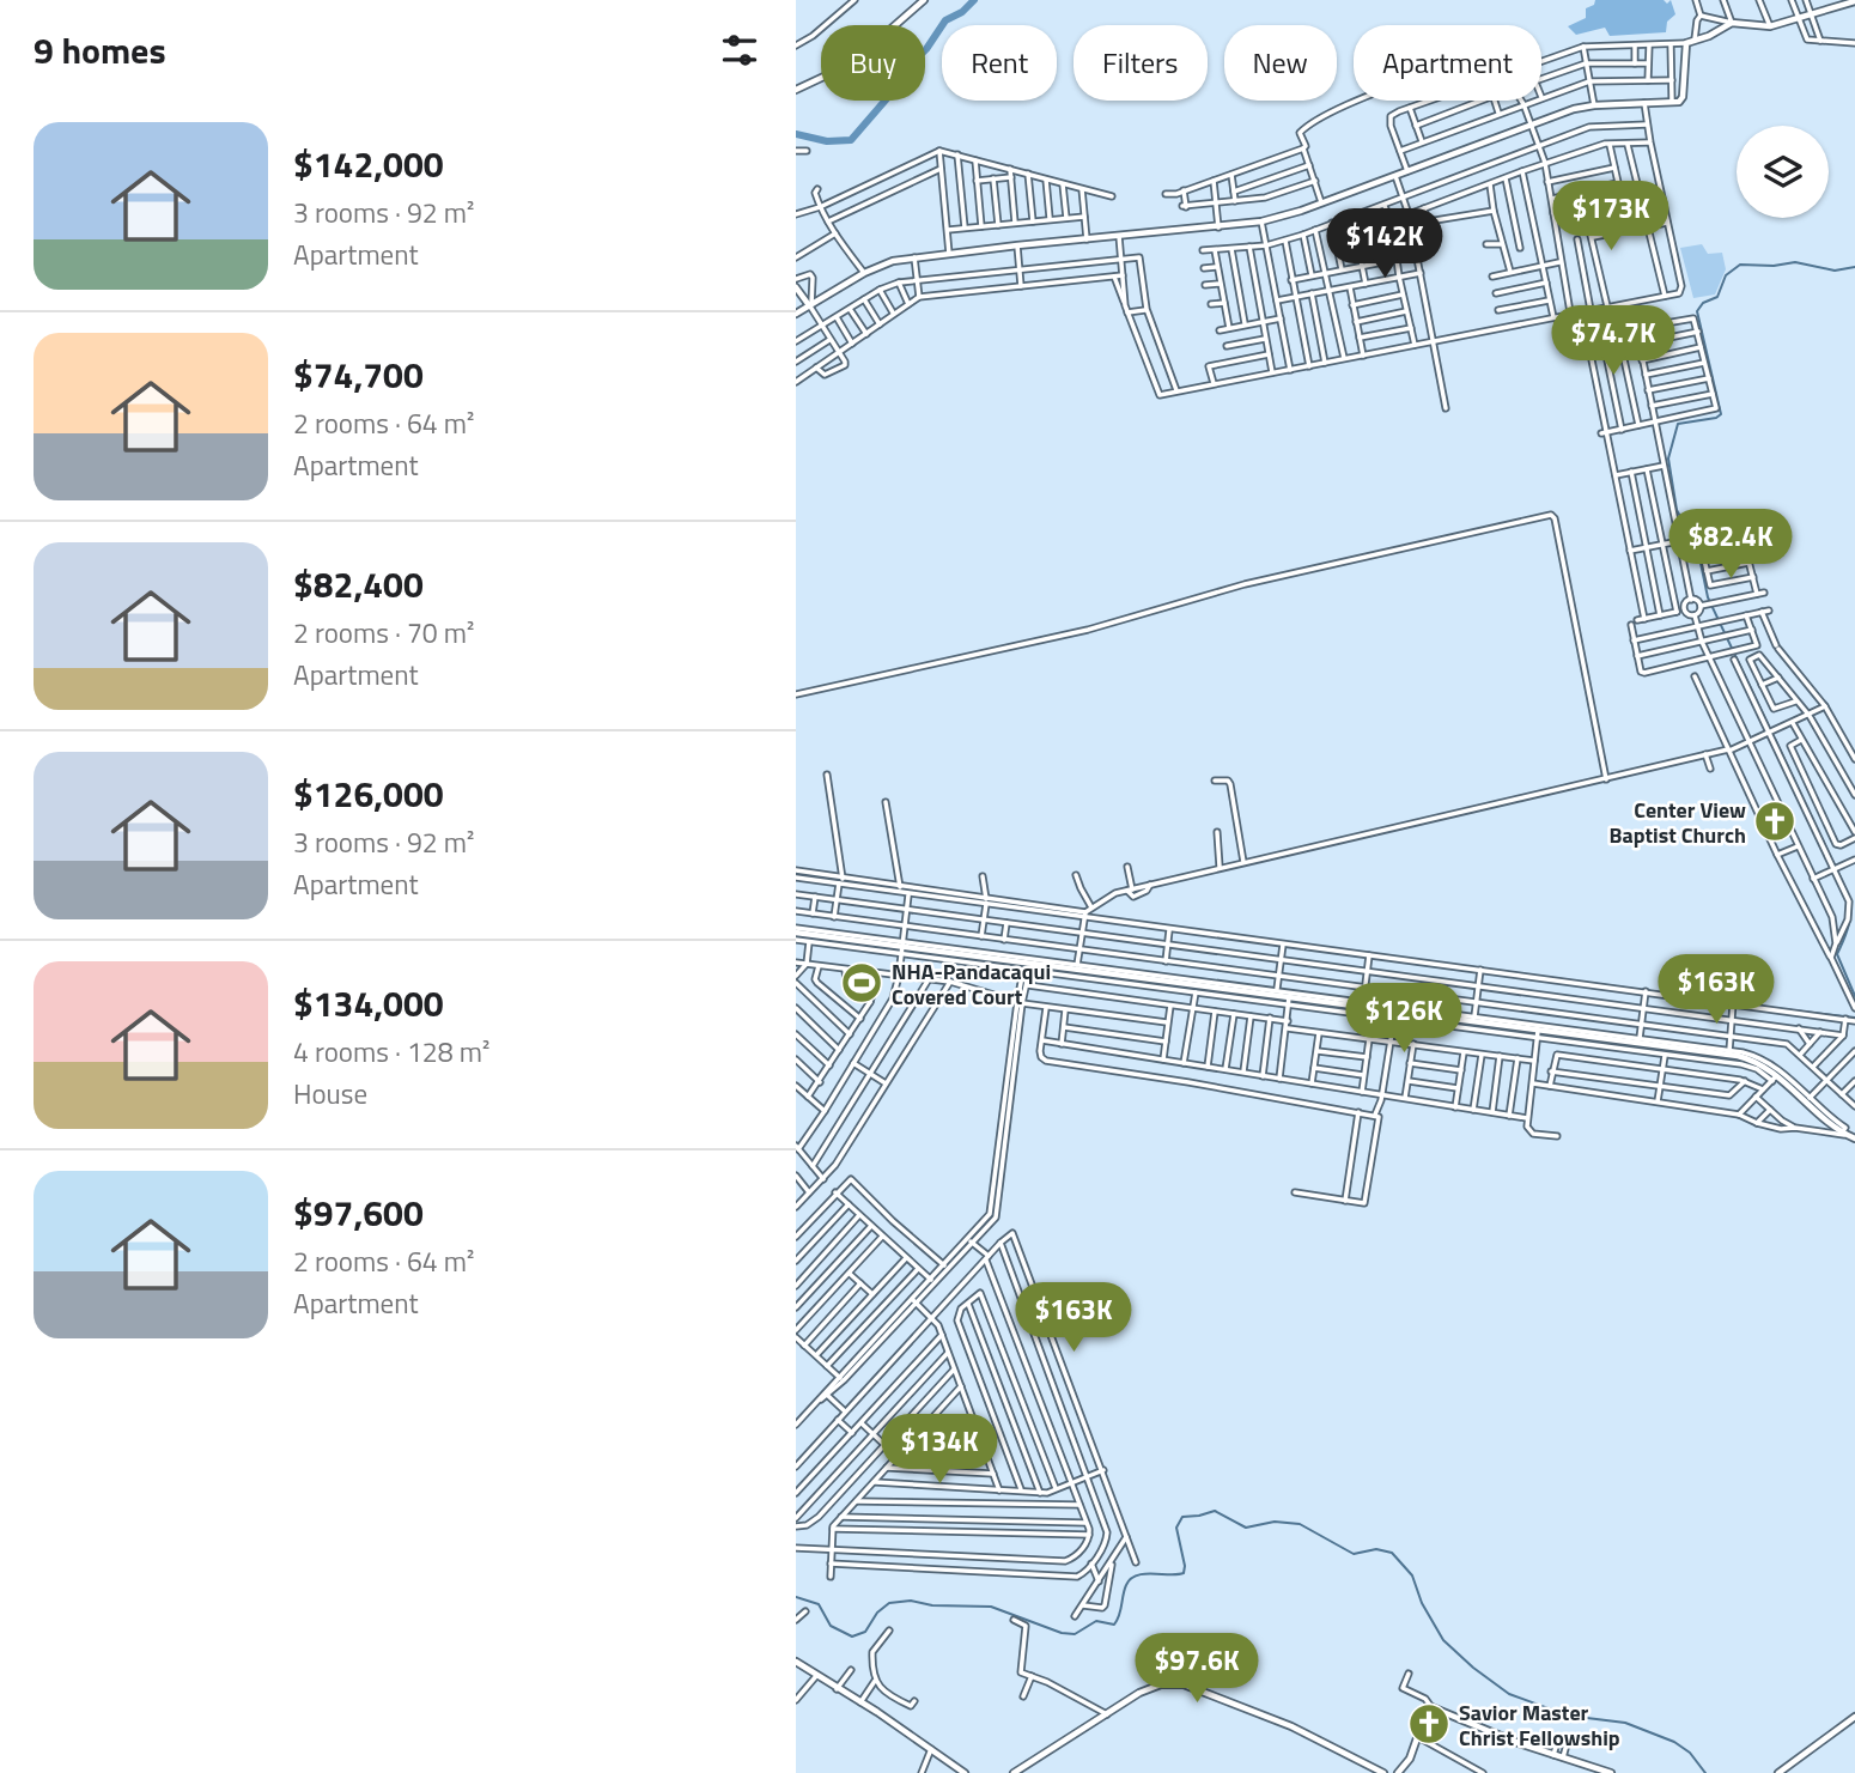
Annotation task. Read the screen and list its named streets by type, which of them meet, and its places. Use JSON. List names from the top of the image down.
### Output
{
  "places": {
    "church": ["Center View Baptist Church", "Savior Master Christ Fellowship"],
    "sports": ["NHA-Pandacaqui Covered Court"]
  },
  "page": {
    "heading": "9 homes",
    "chip": [
      "Buy",
      "Rent",
      "Filters",
      "New",
      "Apartment"
    ],
    "list": [
      {
        "name": "$142,000",
        "note": "3 rooms · 92 m² · Apartment"
      },
      {
        "name": "$74,700",
        "note": "2 rooms · 64 m² · Apartment"
      },
      {
        "name": "$82,400",
        "note": "2 rooms · 70 m² · Apartment"
      },
      {
        "name": "$126,000",
        "note": "3 rooms · 92 m² · Apartment"
      },
      {
        "name": "$134,000",
        "note": "4 rooms · 128 m² · House"
      },
      {
        "name": "$97,600",
        "note": "2 rooms · 64 m² · Apartment"
      }
    ],
    "price": [
      "$173K",
      "$142K",
      "$74.7K",
      "$82.4K",
      "$163K",
      "$126K",
      "$163K",
      "$134K",
      "$97.6K"
    ]
  }
}
